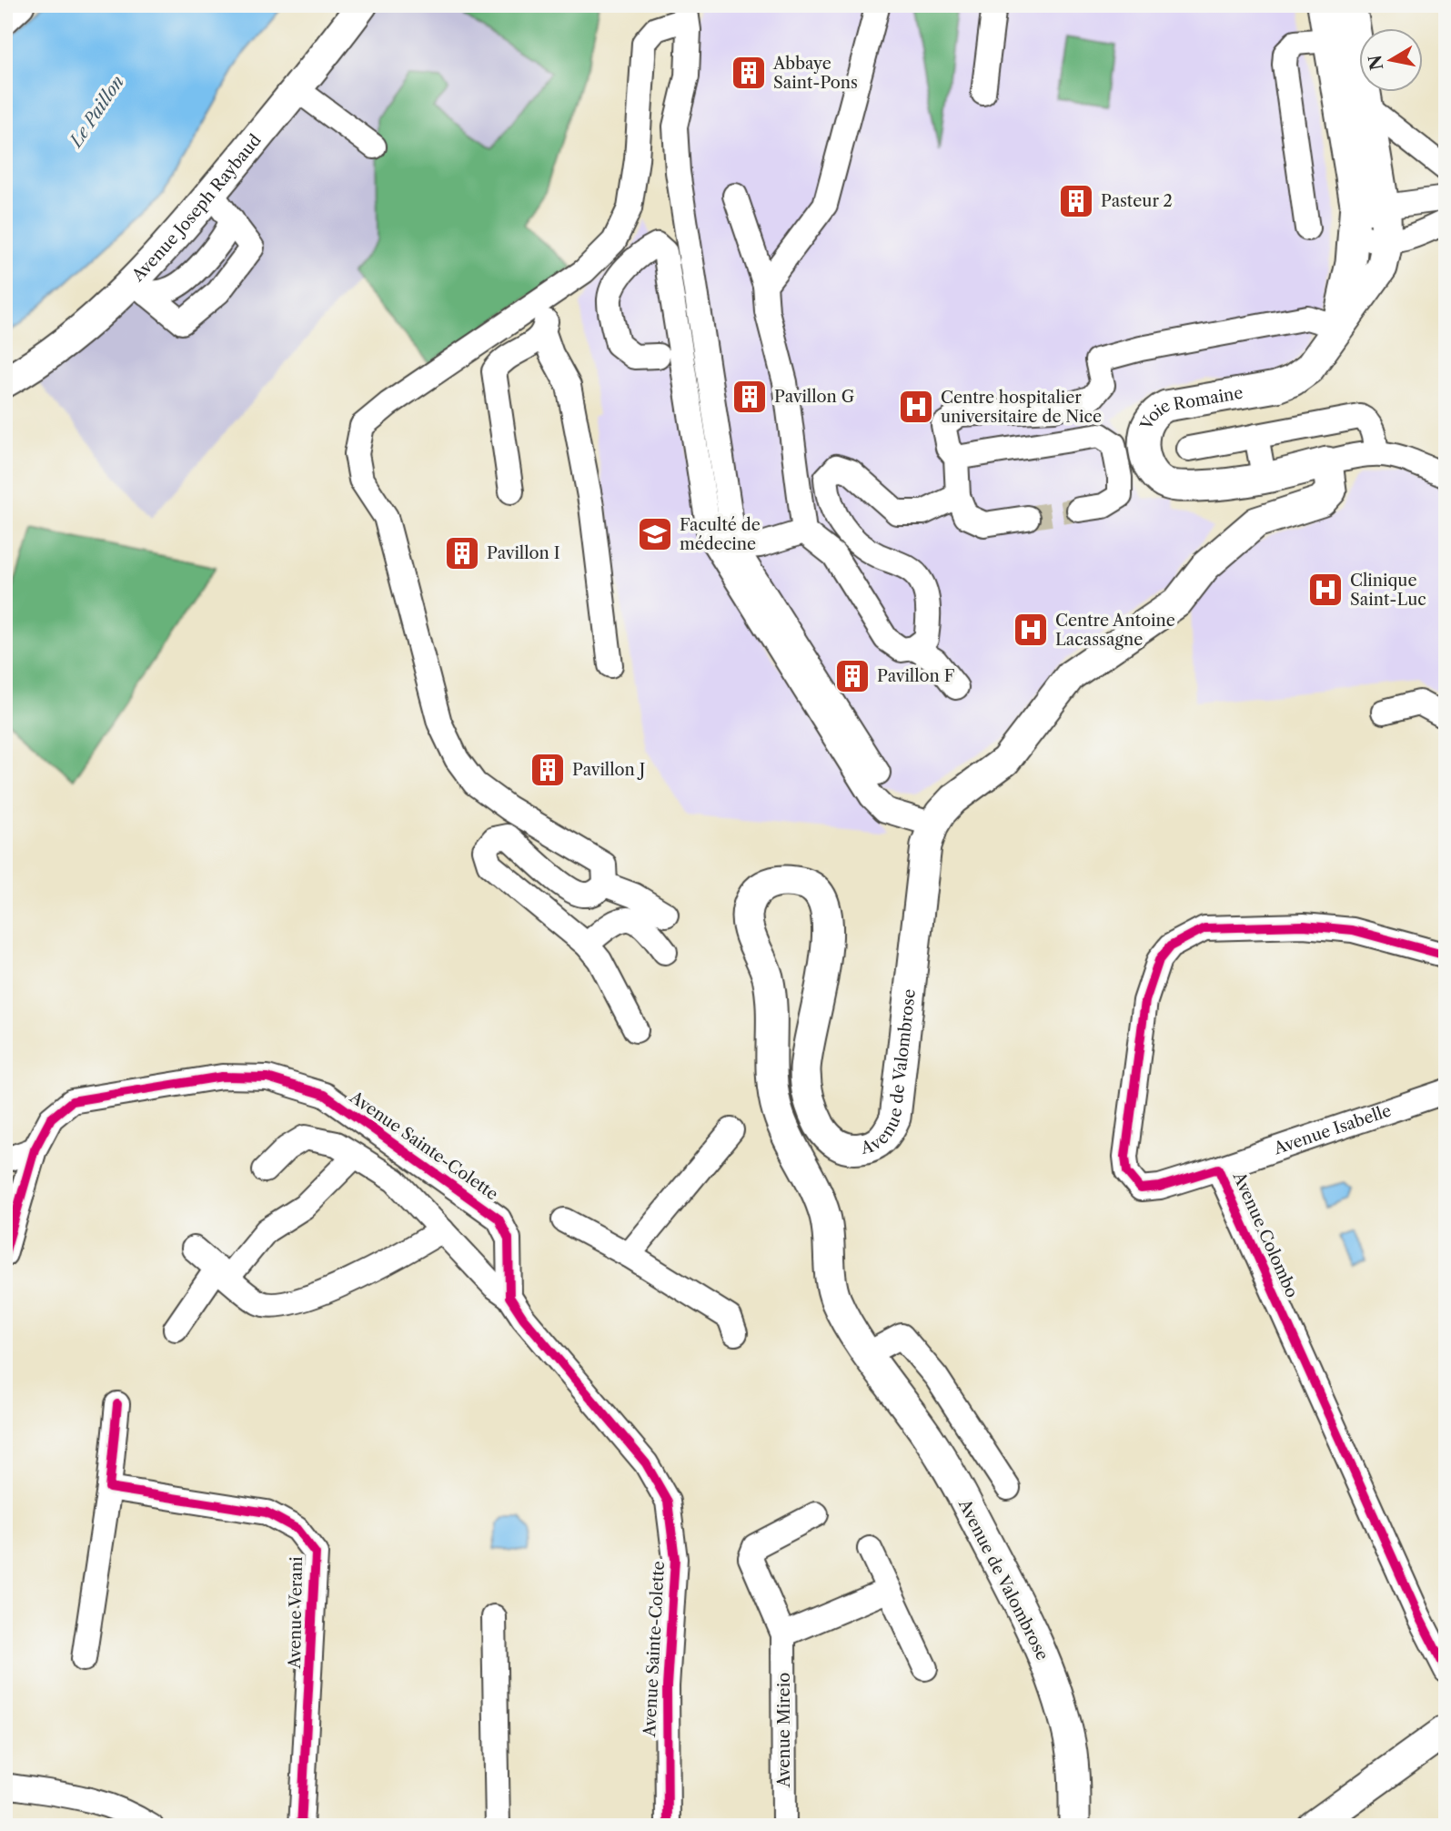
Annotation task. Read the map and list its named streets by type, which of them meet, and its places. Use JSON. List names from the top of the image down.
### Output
{
  "streets": {
    "main road": ["Avenue Joseph Raybaud", "Voie Romaine", "Avenue de Valombrose"],
    "street": [
      "Avenue Isabelle",
      "Avenue Sainte-Colette",
      "Avenue Colombo",
      "Avenue Verani",
      "Avenue Mireio"
    ]
  },
  "crossings": [
    ["Voie Romaine", "Avenue de Valombrose"],
    ["Avenue Isabelle", "Avenue Colombo"]
  ],
  "water": ["Le Paillon"],
  "places": {
    "building": [
      "Abbaye Saint-Pons",
      "Pasteur 2",
      "Pavillon G",
      "Pavillon I",
      "Pavillon F",
      "Pavillon J"
    ],
    "hospital": ["Centre hospitalier universitaire de Nice", "Clinique Saint-Luc", "Centre Antoine Lacassagne"],
    "school or university": ["Faculté de médecine"]
  },
  "north": "left"
}
